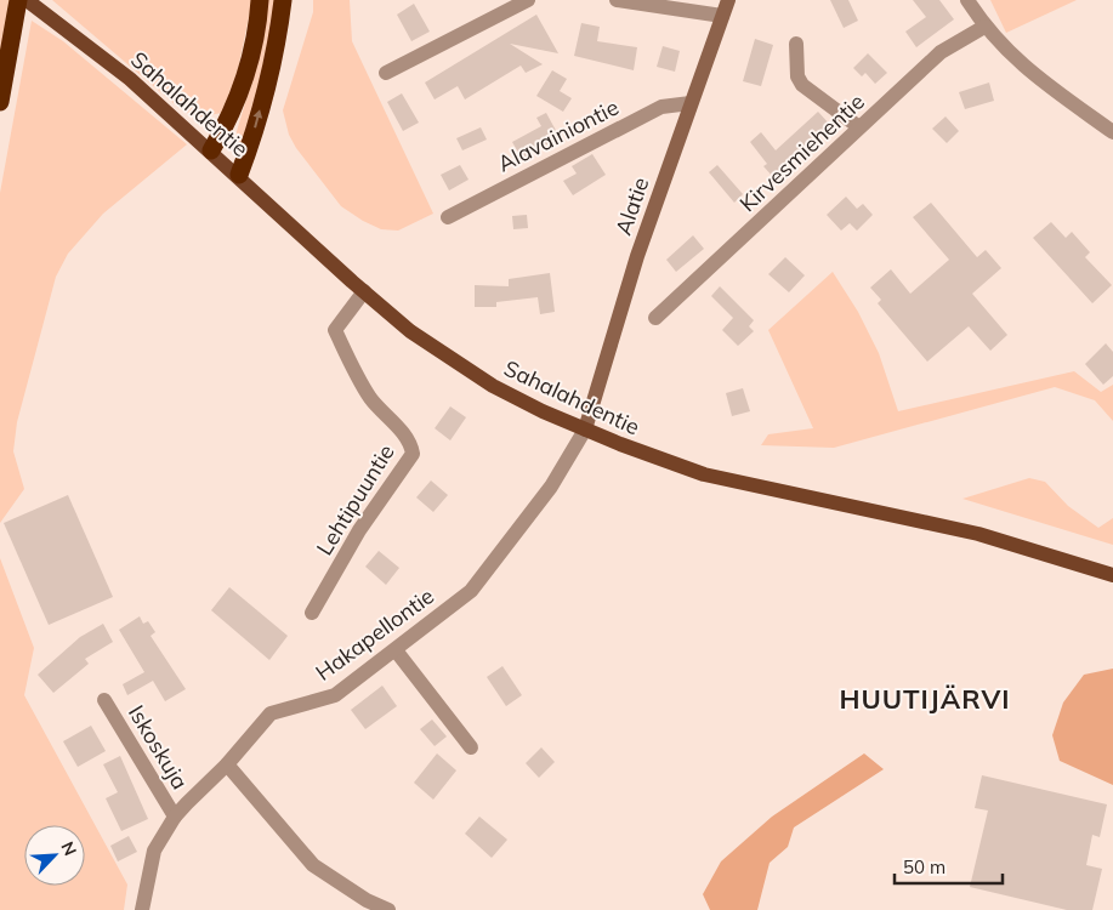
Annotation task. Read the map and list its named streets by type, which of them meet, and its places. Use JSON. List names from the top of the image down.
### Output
{
  "streets": {
    "main road": ["Sahalahdentie"],
    "street": [
      "Alavainiontie",
      "Kirvesmiehentie",
      "Alatie",
      "Lehtipuuntie",
      "Hakapellontie",
      "Iskoskuja"
    ]
  },
  "crossings": [
    ["Sahalahdentie", "Alatie"],
    ["Sahalahdentie", "Lehtipuuntie"],
    ["Sahalahdentie", "Hakapellontie"],
    ["Alavainiontie", "Alatie"],
    ["Alatie", "Hakapellontie"],
    ["Hakapellontie", "Iskoskuja"]
  ],
  "districts": ["HUUTIJÄRVI"],
  "scale_bar": "50 m",
  "north": "top right"
}
